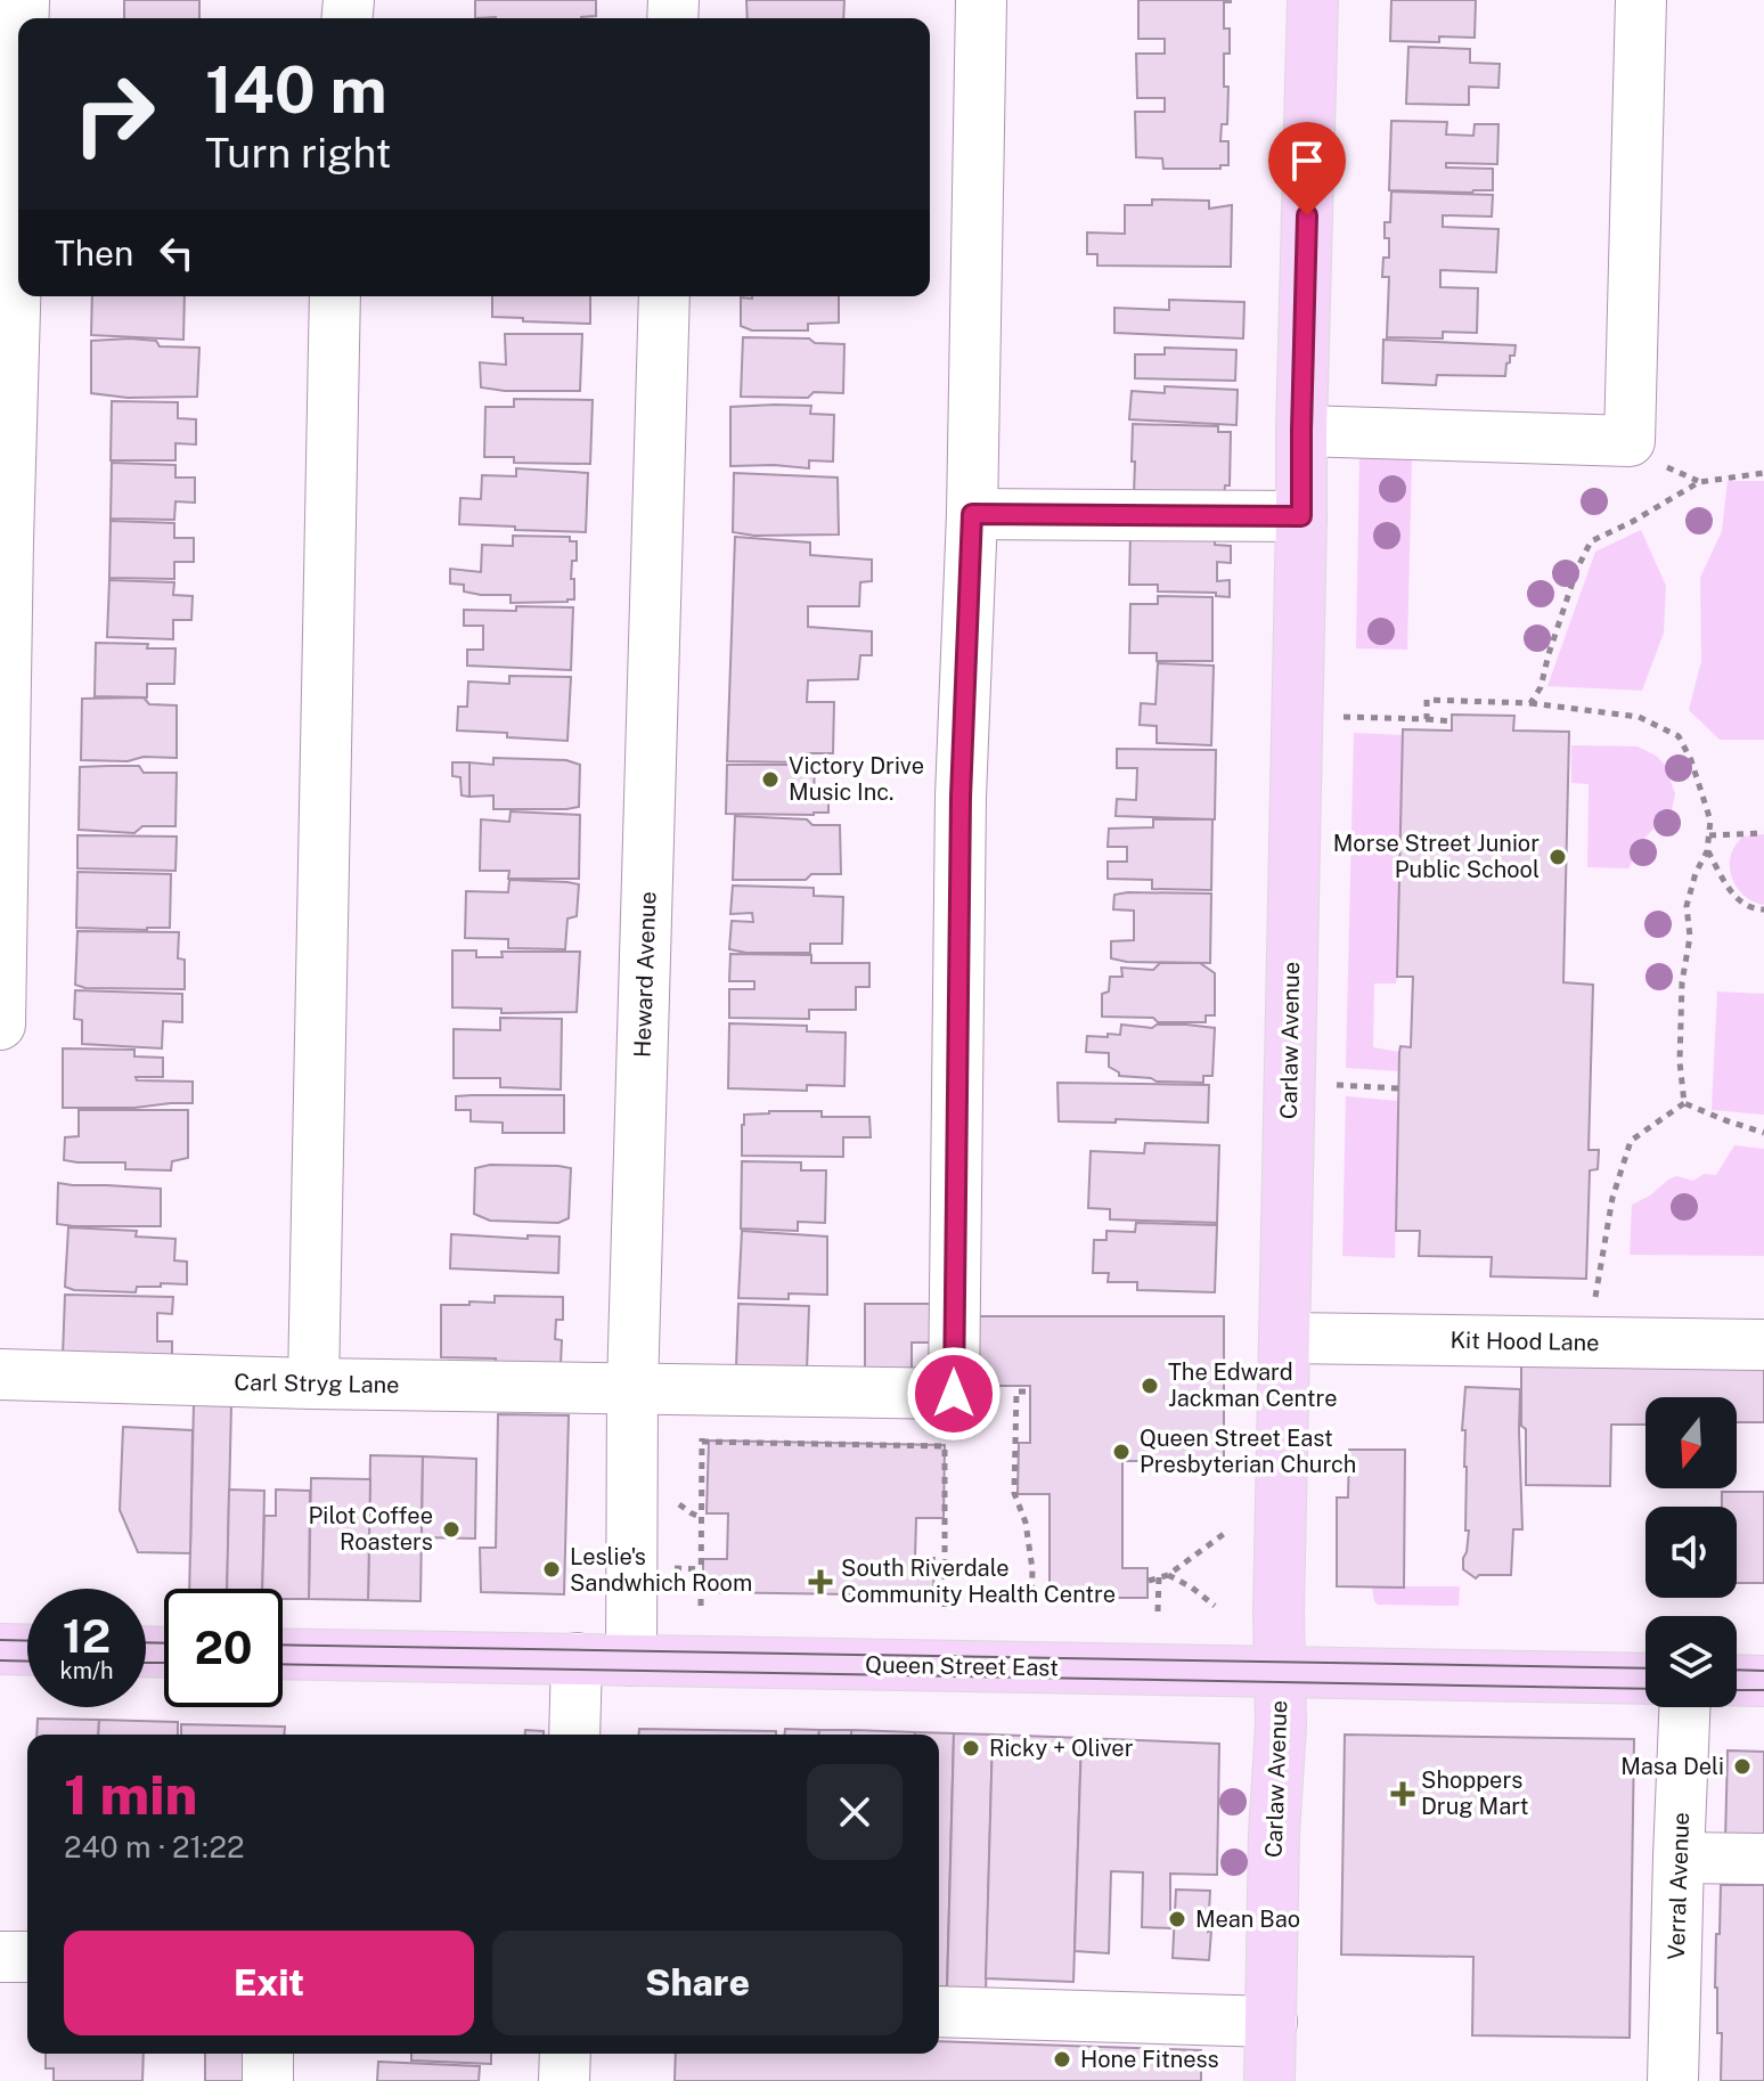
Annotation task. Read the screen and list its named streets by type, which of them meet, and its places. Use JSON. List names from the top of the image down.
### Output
{
  "streets": {
    "main road": ["Carlaw Avenue", "Queen Street East"],
    "street": [
      "Heward Avenue",
      "Kit Hood Lane",
      "Carl Stryg Lane",
      "Verral Avenue"
    ]
  },
  "crossings": [
    ["Heward Avenue", "Carl Stryg Lane"],
    ["Heward Avenue", "Queen Street East"],
    ["Carlaw Avenue", "Kit Hood Lane"],
    ["Carlaw Avenue", "Queen Street East"]
  ],
  "places": {
    "other": [
      "Victory Drive Music Inc.",
      "Morse Street Junior Public School",
      "The Edward Jackman Centre",
      "Queen Street East Presbyterian Church",
      "Pilot Coffee Roasters",
      "Leslie's Sandwhich Room",
      "Ricky + Oliver",
      "Masa Deli",
      "Mean Bao",
      "Hone Fitness"
    ],
    "health": ["South Riverdale Community Health Centre", "Shoppers Drug Mart"]
  },
  "north": "bottom",
  "page": {
    "turn": ["140 m", "Turn right"],
    "then": "Then",
    "speed": "12 km/h",
    "limit": "20",
    "heading": ["1 min", "240 m · 21:22"],
    "buttons": ["Exit", "Share"]
  }
}
